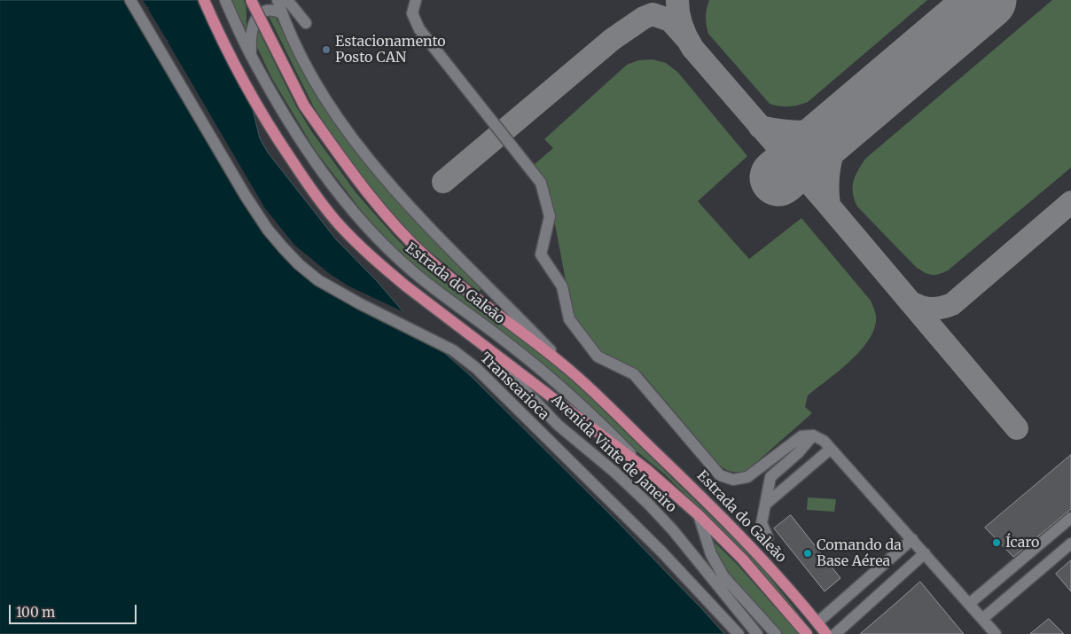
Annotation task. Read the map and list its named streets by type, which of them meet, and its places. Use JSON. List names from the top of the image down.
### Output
{
  "streets": {
    "main road": ["Estrada do Galeão"],
    "street": ["Transcarioca", "Avenida Vinte de Janeiro"]
  },
  "crossings": [
    ["Estrada do Galeão", "Avenida Vinte de Janeiro"]
  ],
  "places": ["Estacionamento Posto CAN", "Ícaro", "Comando da Base Aérea"],
  "scale_bar": "100 m"
}
